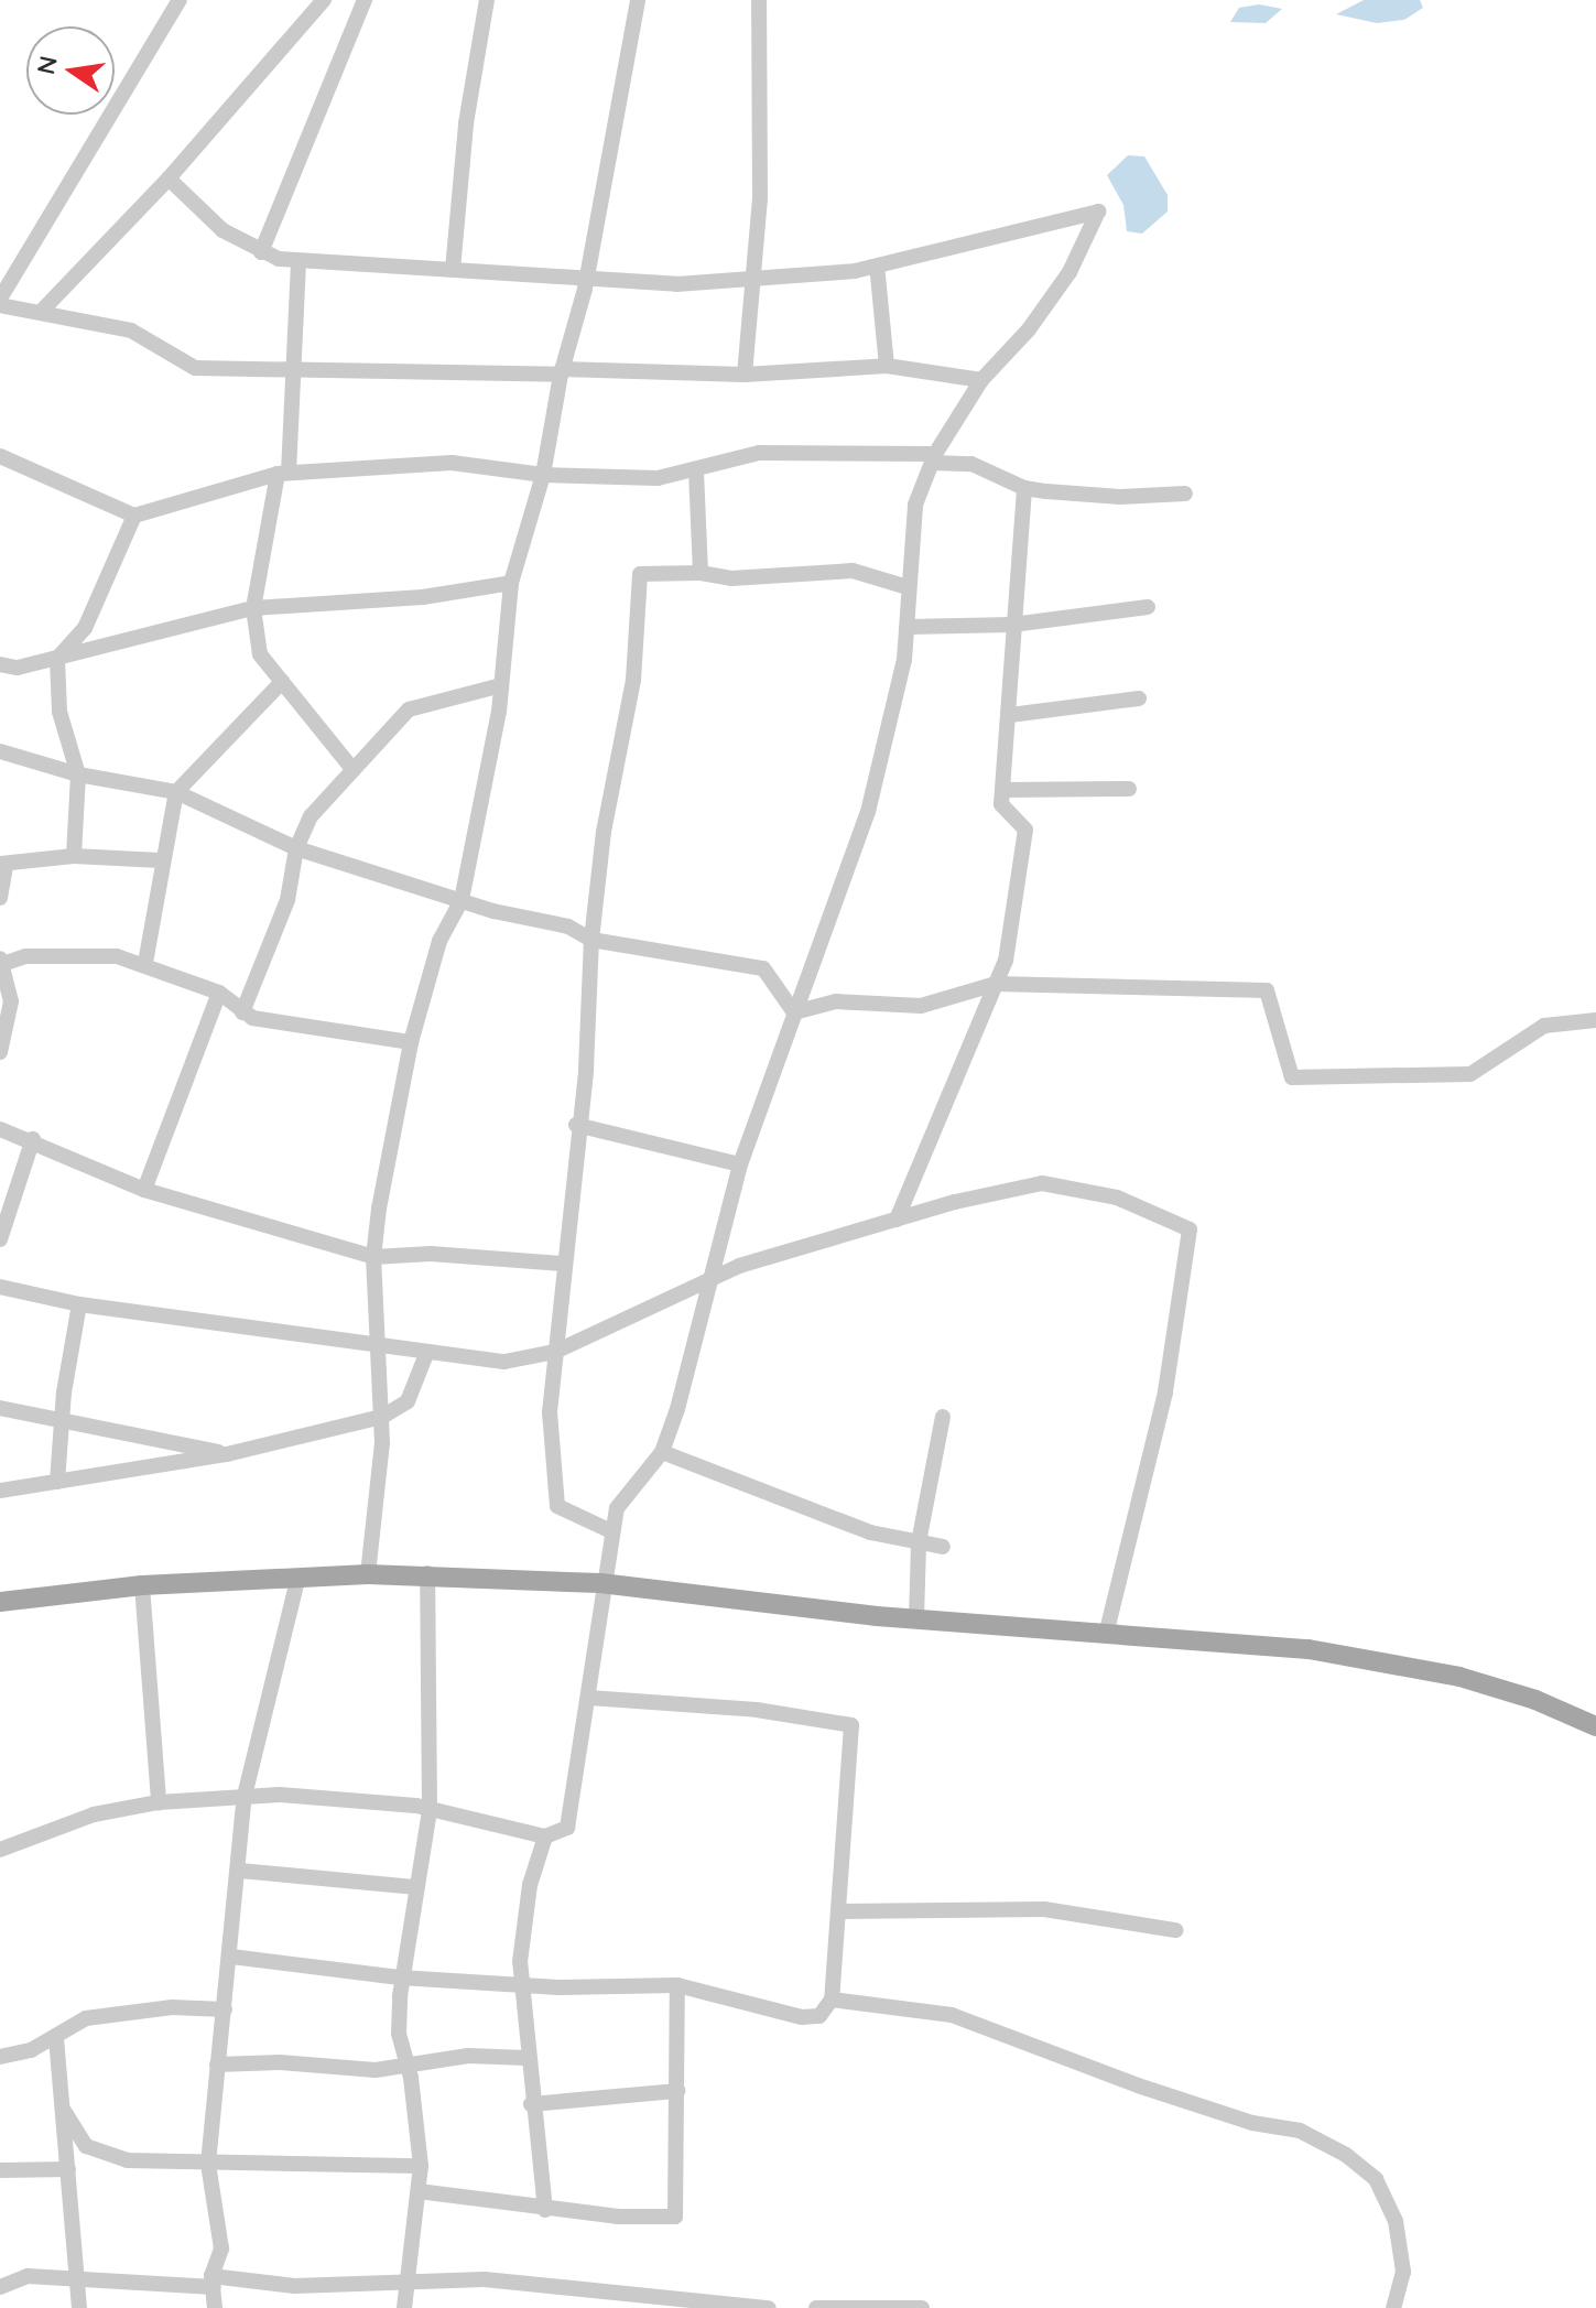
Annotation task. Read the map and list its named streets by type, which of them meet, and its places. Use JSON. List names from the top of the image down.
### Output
{
  "north": "left"
}
